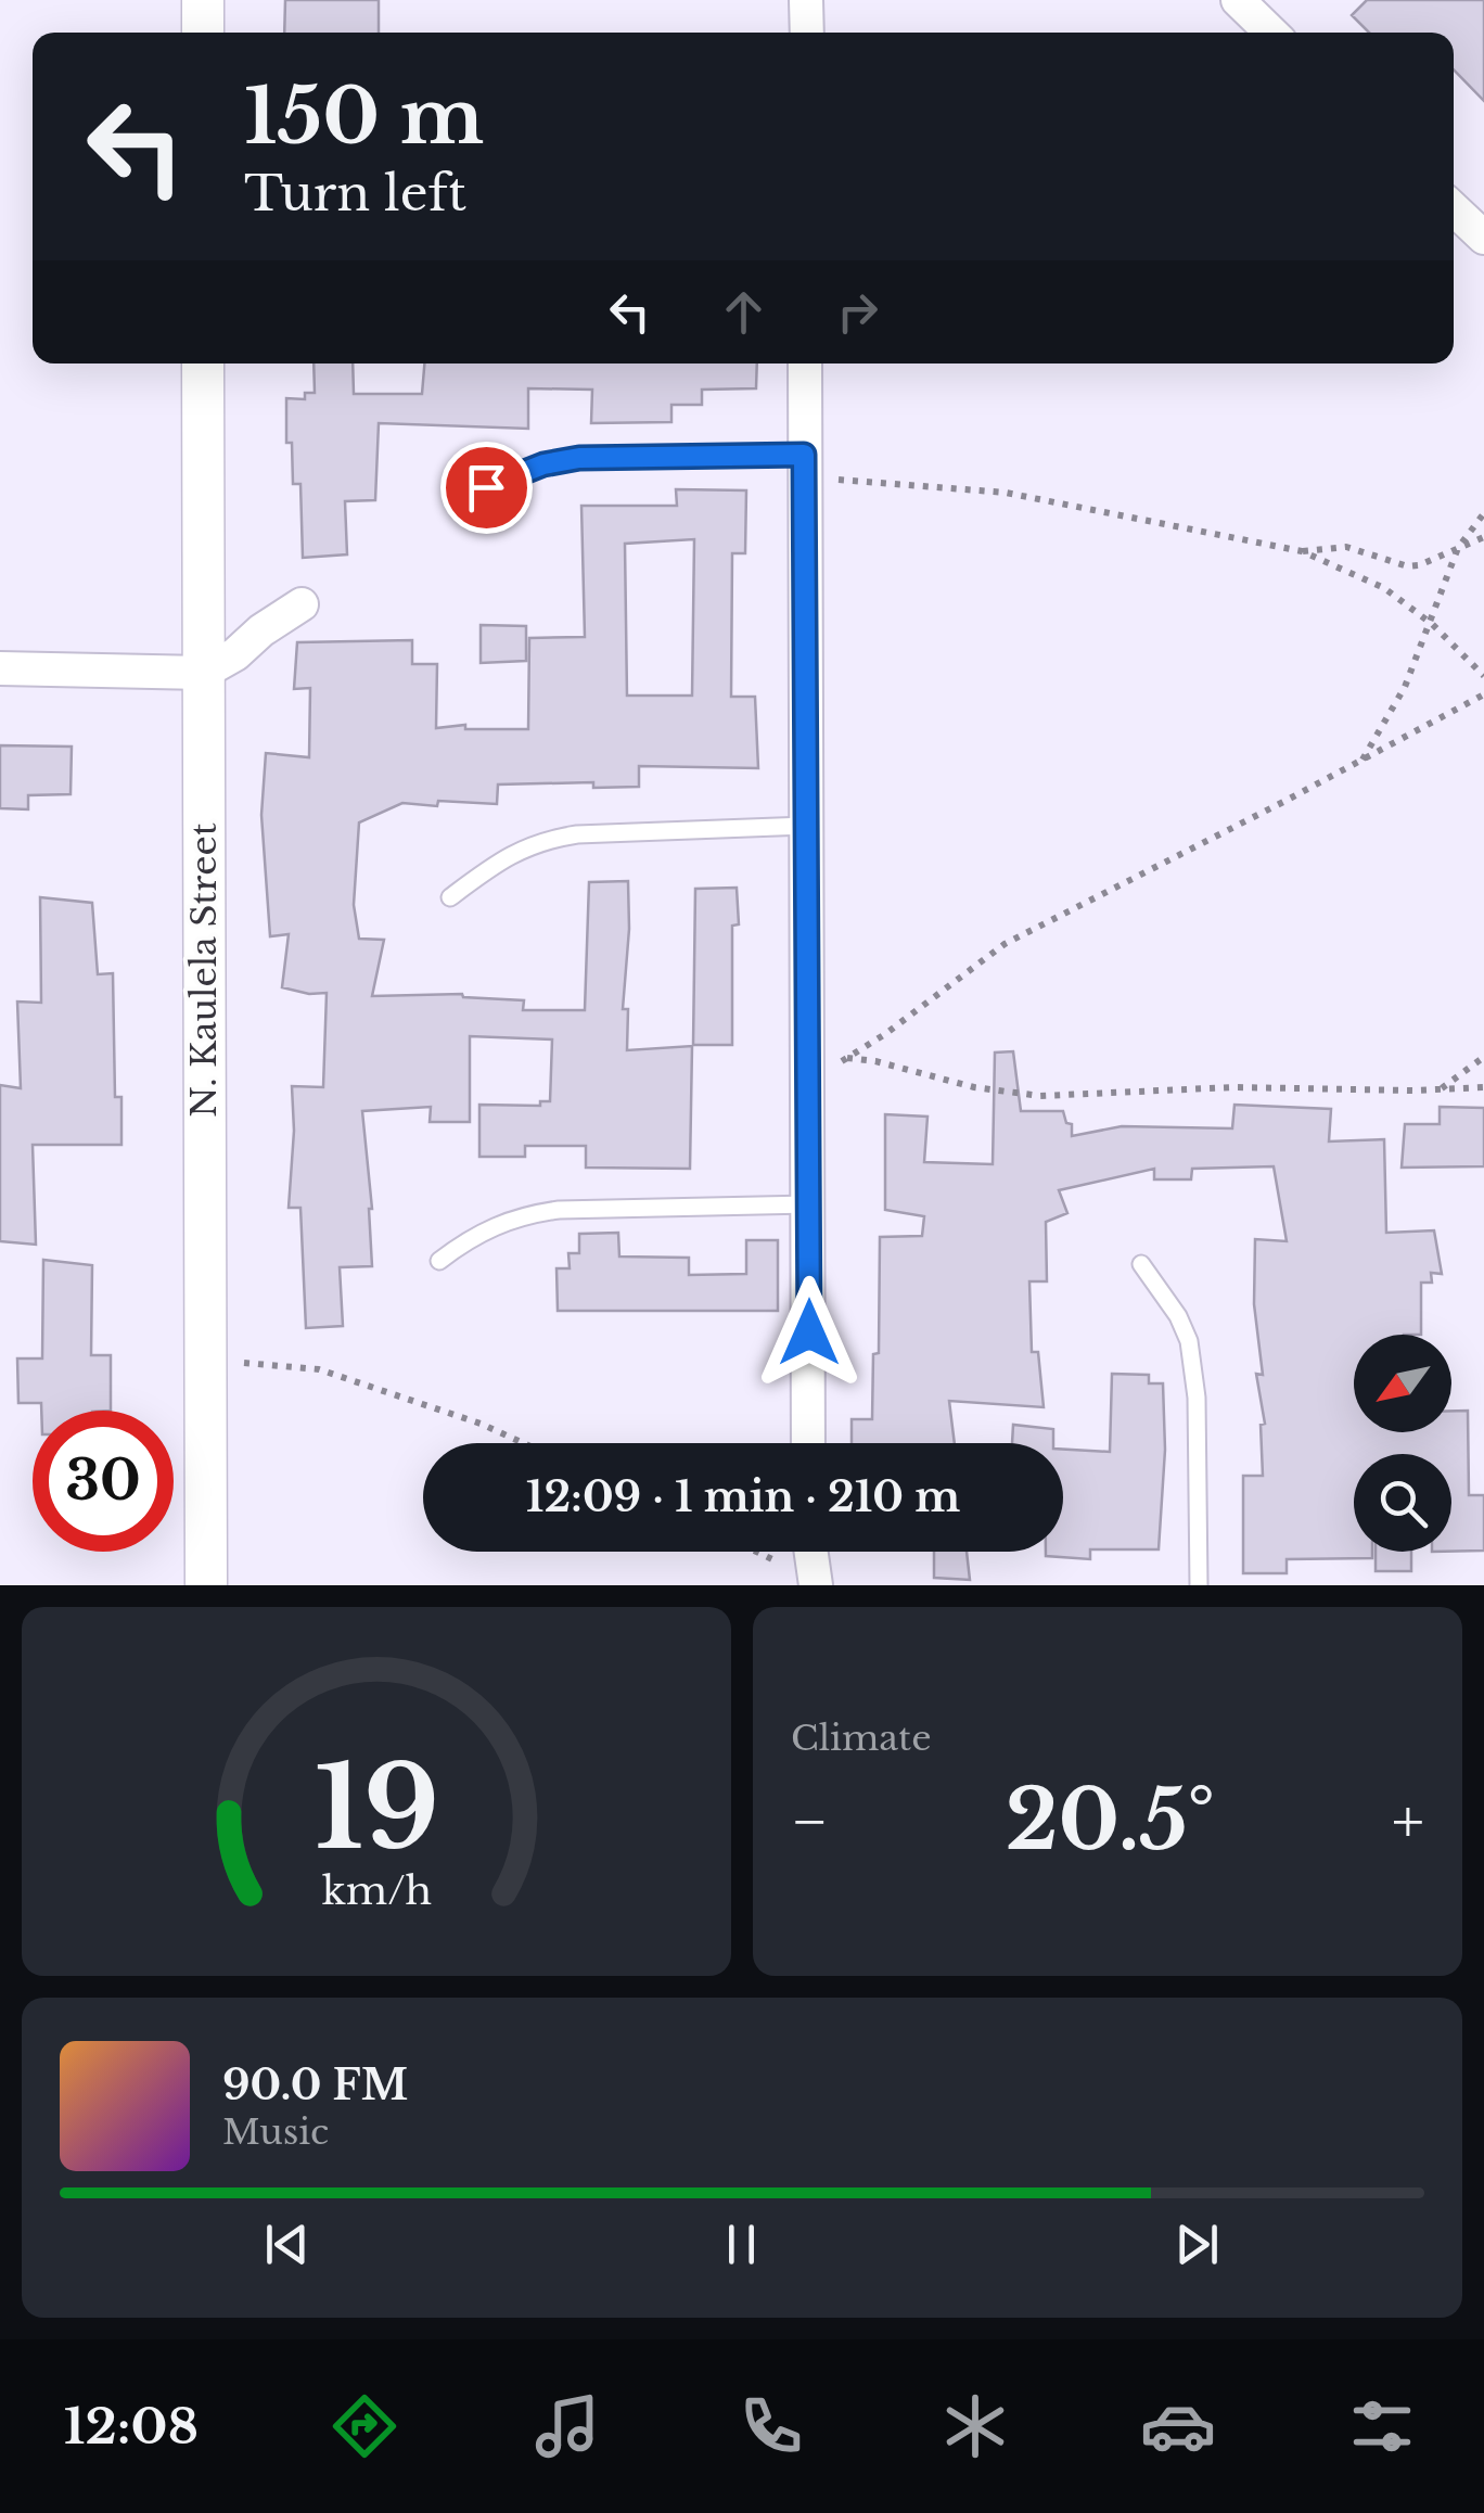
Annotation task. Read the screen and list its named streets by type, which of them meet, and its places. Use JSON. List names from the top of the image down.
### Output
{
  "streets": {
    "street": ["N. Kaulela Street"]
  },
  "north": "bottom left",
  "page": {
    "turn": ["150 m", "Turn left"],
    "limit": "30",
    "trip": "12:09 · 1 min · 210 m",
    "tile": "Climate",
    "heat": ["−", "20.5°", "+"],
    "song": ["90.0 FM", "Music"],
    "tabs": "12:08",
    "gauge": ["19", "km/h"]
  }
}
